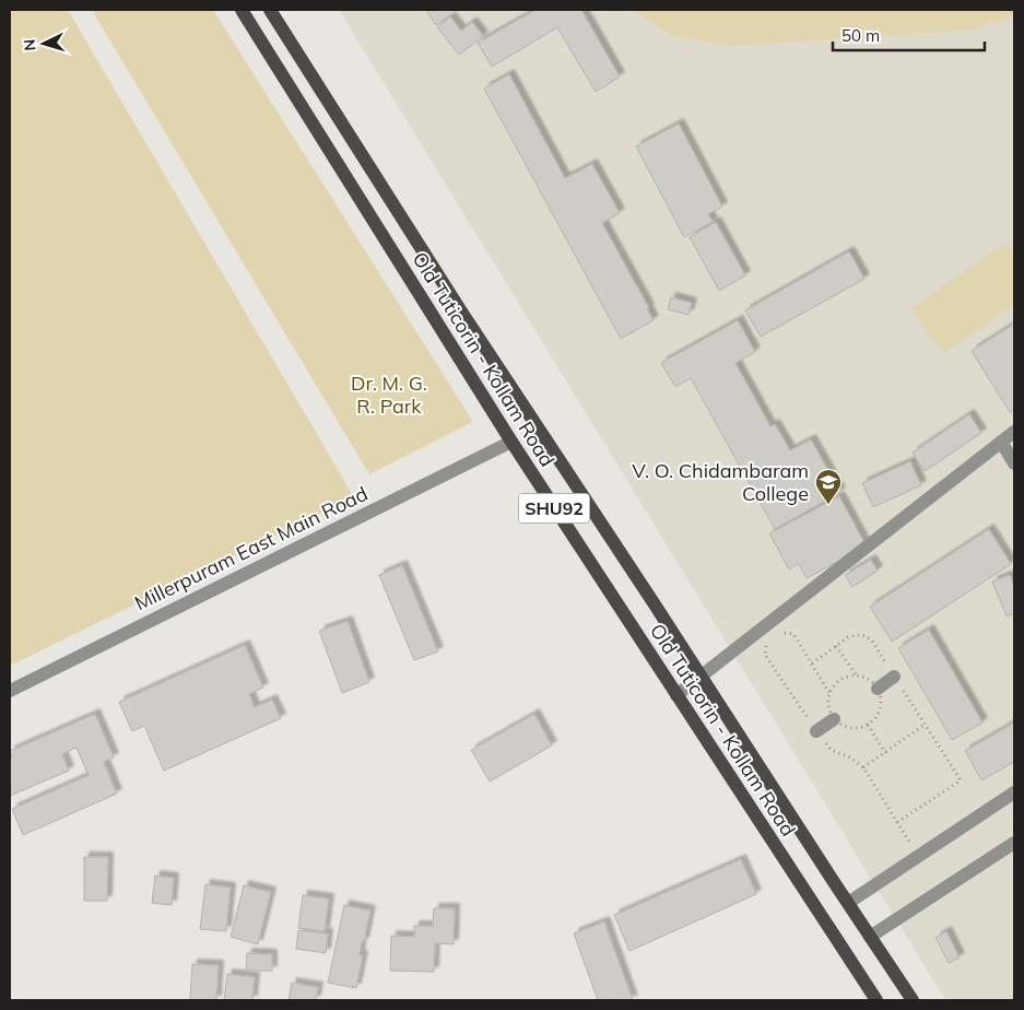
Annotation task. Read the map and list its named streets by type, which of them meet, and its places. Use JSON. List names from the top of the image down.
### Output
{
  "streets": {
    "main road": ["Old Tuticorin - Kollam Road", "SHU92"],
    "street": ["Millerpuram East Main Road"]
  },
  "crossings": [
    ["Old Tuticorin - Kollam Road", "Millerpuram East Main Road"]
  ],
  "parks": ["Dr. M. G. R. Park"],
  "places": {
    "school or university": ["V. O. Chidambaram College"]
  },
  "scale_bar": "50 m",
  "north": "left"
}
